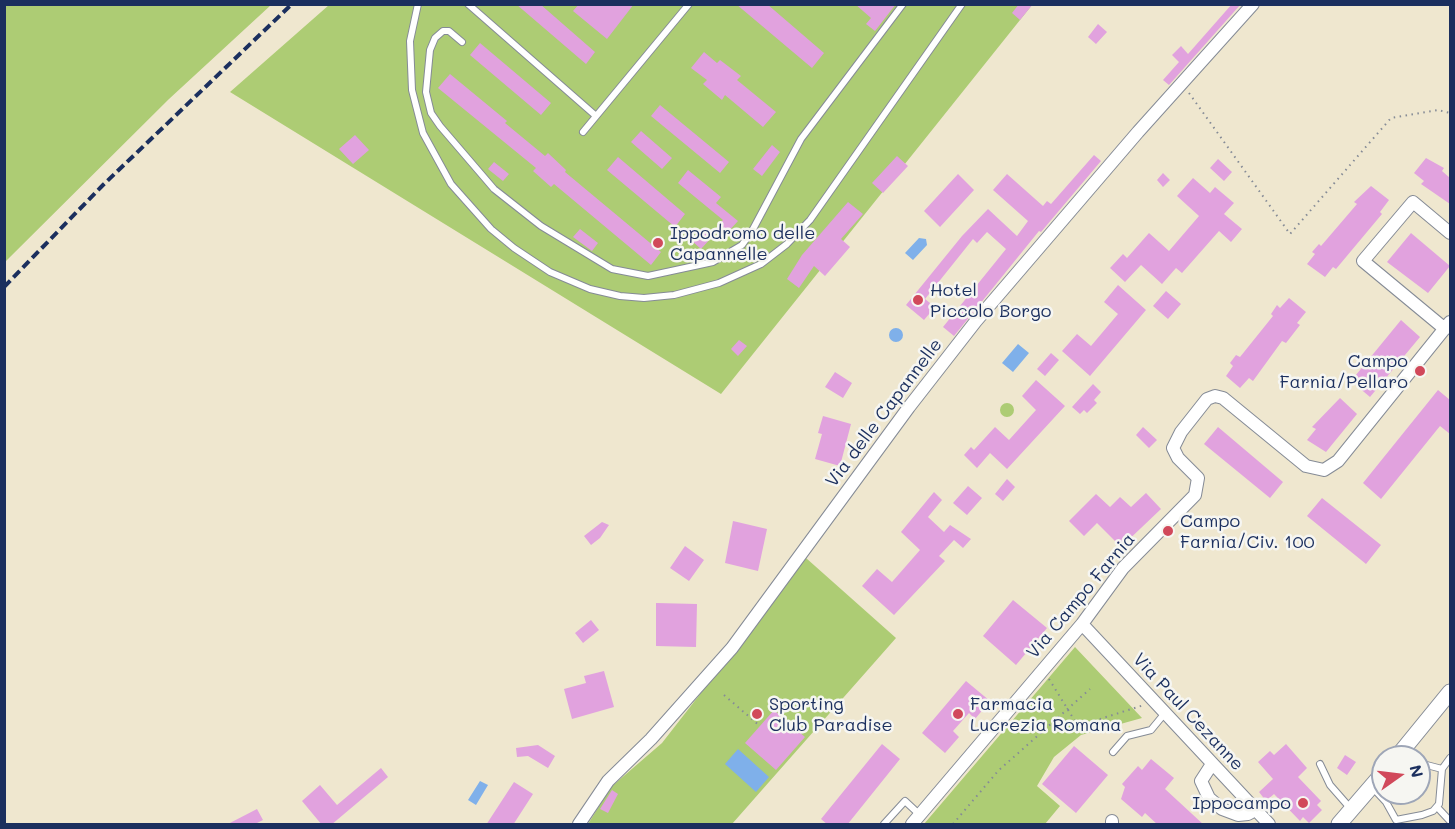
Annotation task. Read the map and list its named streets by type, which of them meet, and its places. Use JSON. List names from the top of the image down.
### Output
{
  "streets": {
    "street": ["Via delle Capannelle", "Via Campo Farnia", "Via Paul Cezanne"]
  },
  "crossings": [
    ["Via Campo Farnia", "Via Paul Cezanne"]
  ],
  "places": [
    "Ippodromo delle Capannelle",
    "Hotel Piccolo Borgo",
    "Campo Farnia/Pellaro",
    "Campo Farnia/Civ. 100",
    "Sporting Club Paradise",
    "Farmacia Lucrezia Romana",
    "Ippocampo"
  ],
  "north": "right"
}
